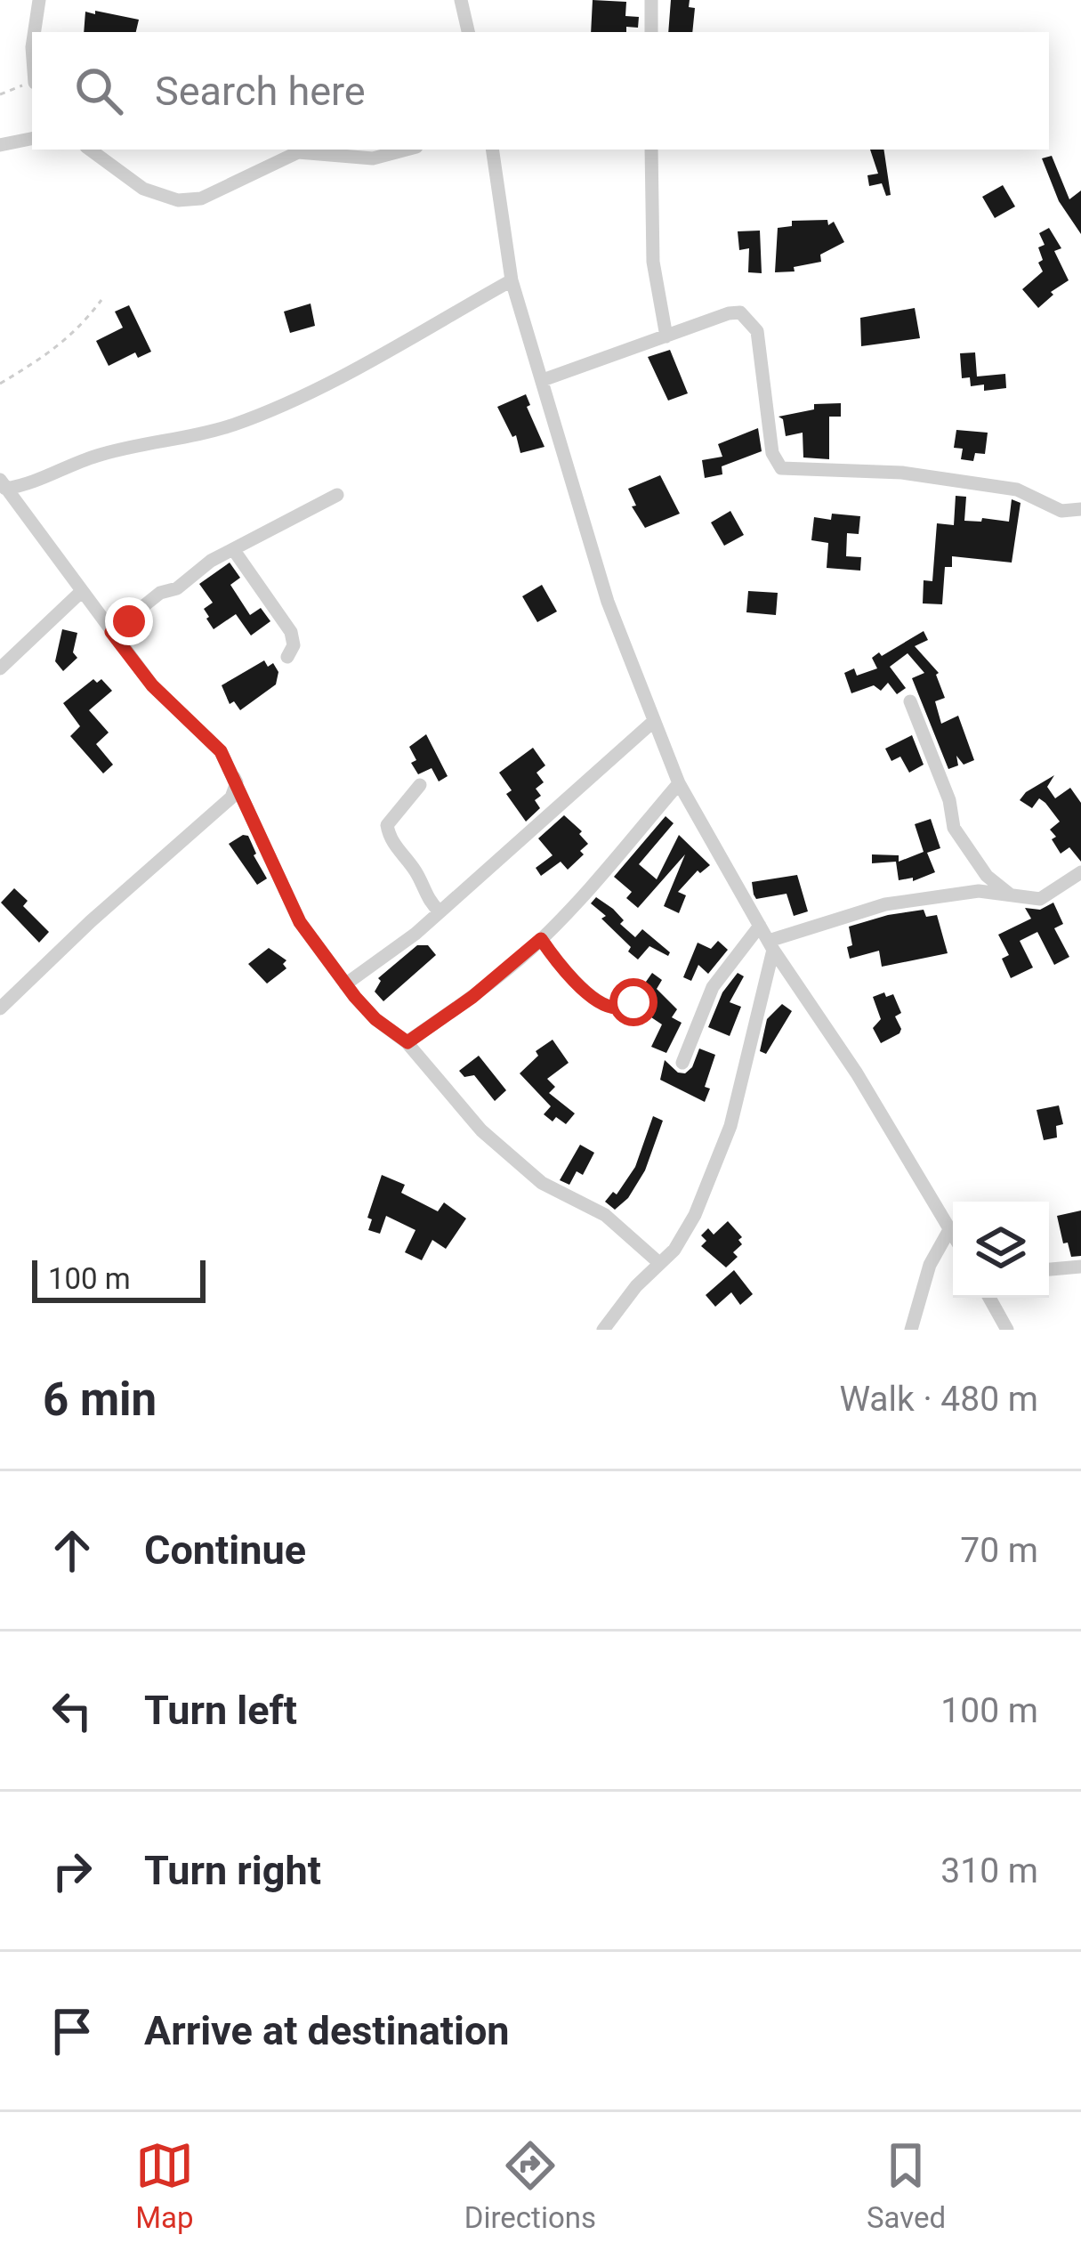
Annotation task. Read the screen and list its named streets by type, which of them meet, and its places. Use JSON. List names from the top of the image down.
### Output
{
  "scale_bar": "100 m",
  "page": {
    "search": "Search here",
    "scale": "100 m",
    "heading": ["6 min", "Walk · 480 m"],
    "list": [
      ["Continue", "70 m"],
      ["Turn left", "100 m"],
      ["Turn right", "310 m"],
      "Arrive at destination"
    ],
    "nav": ["Map", "Directions", "Saved"]
  }
}
